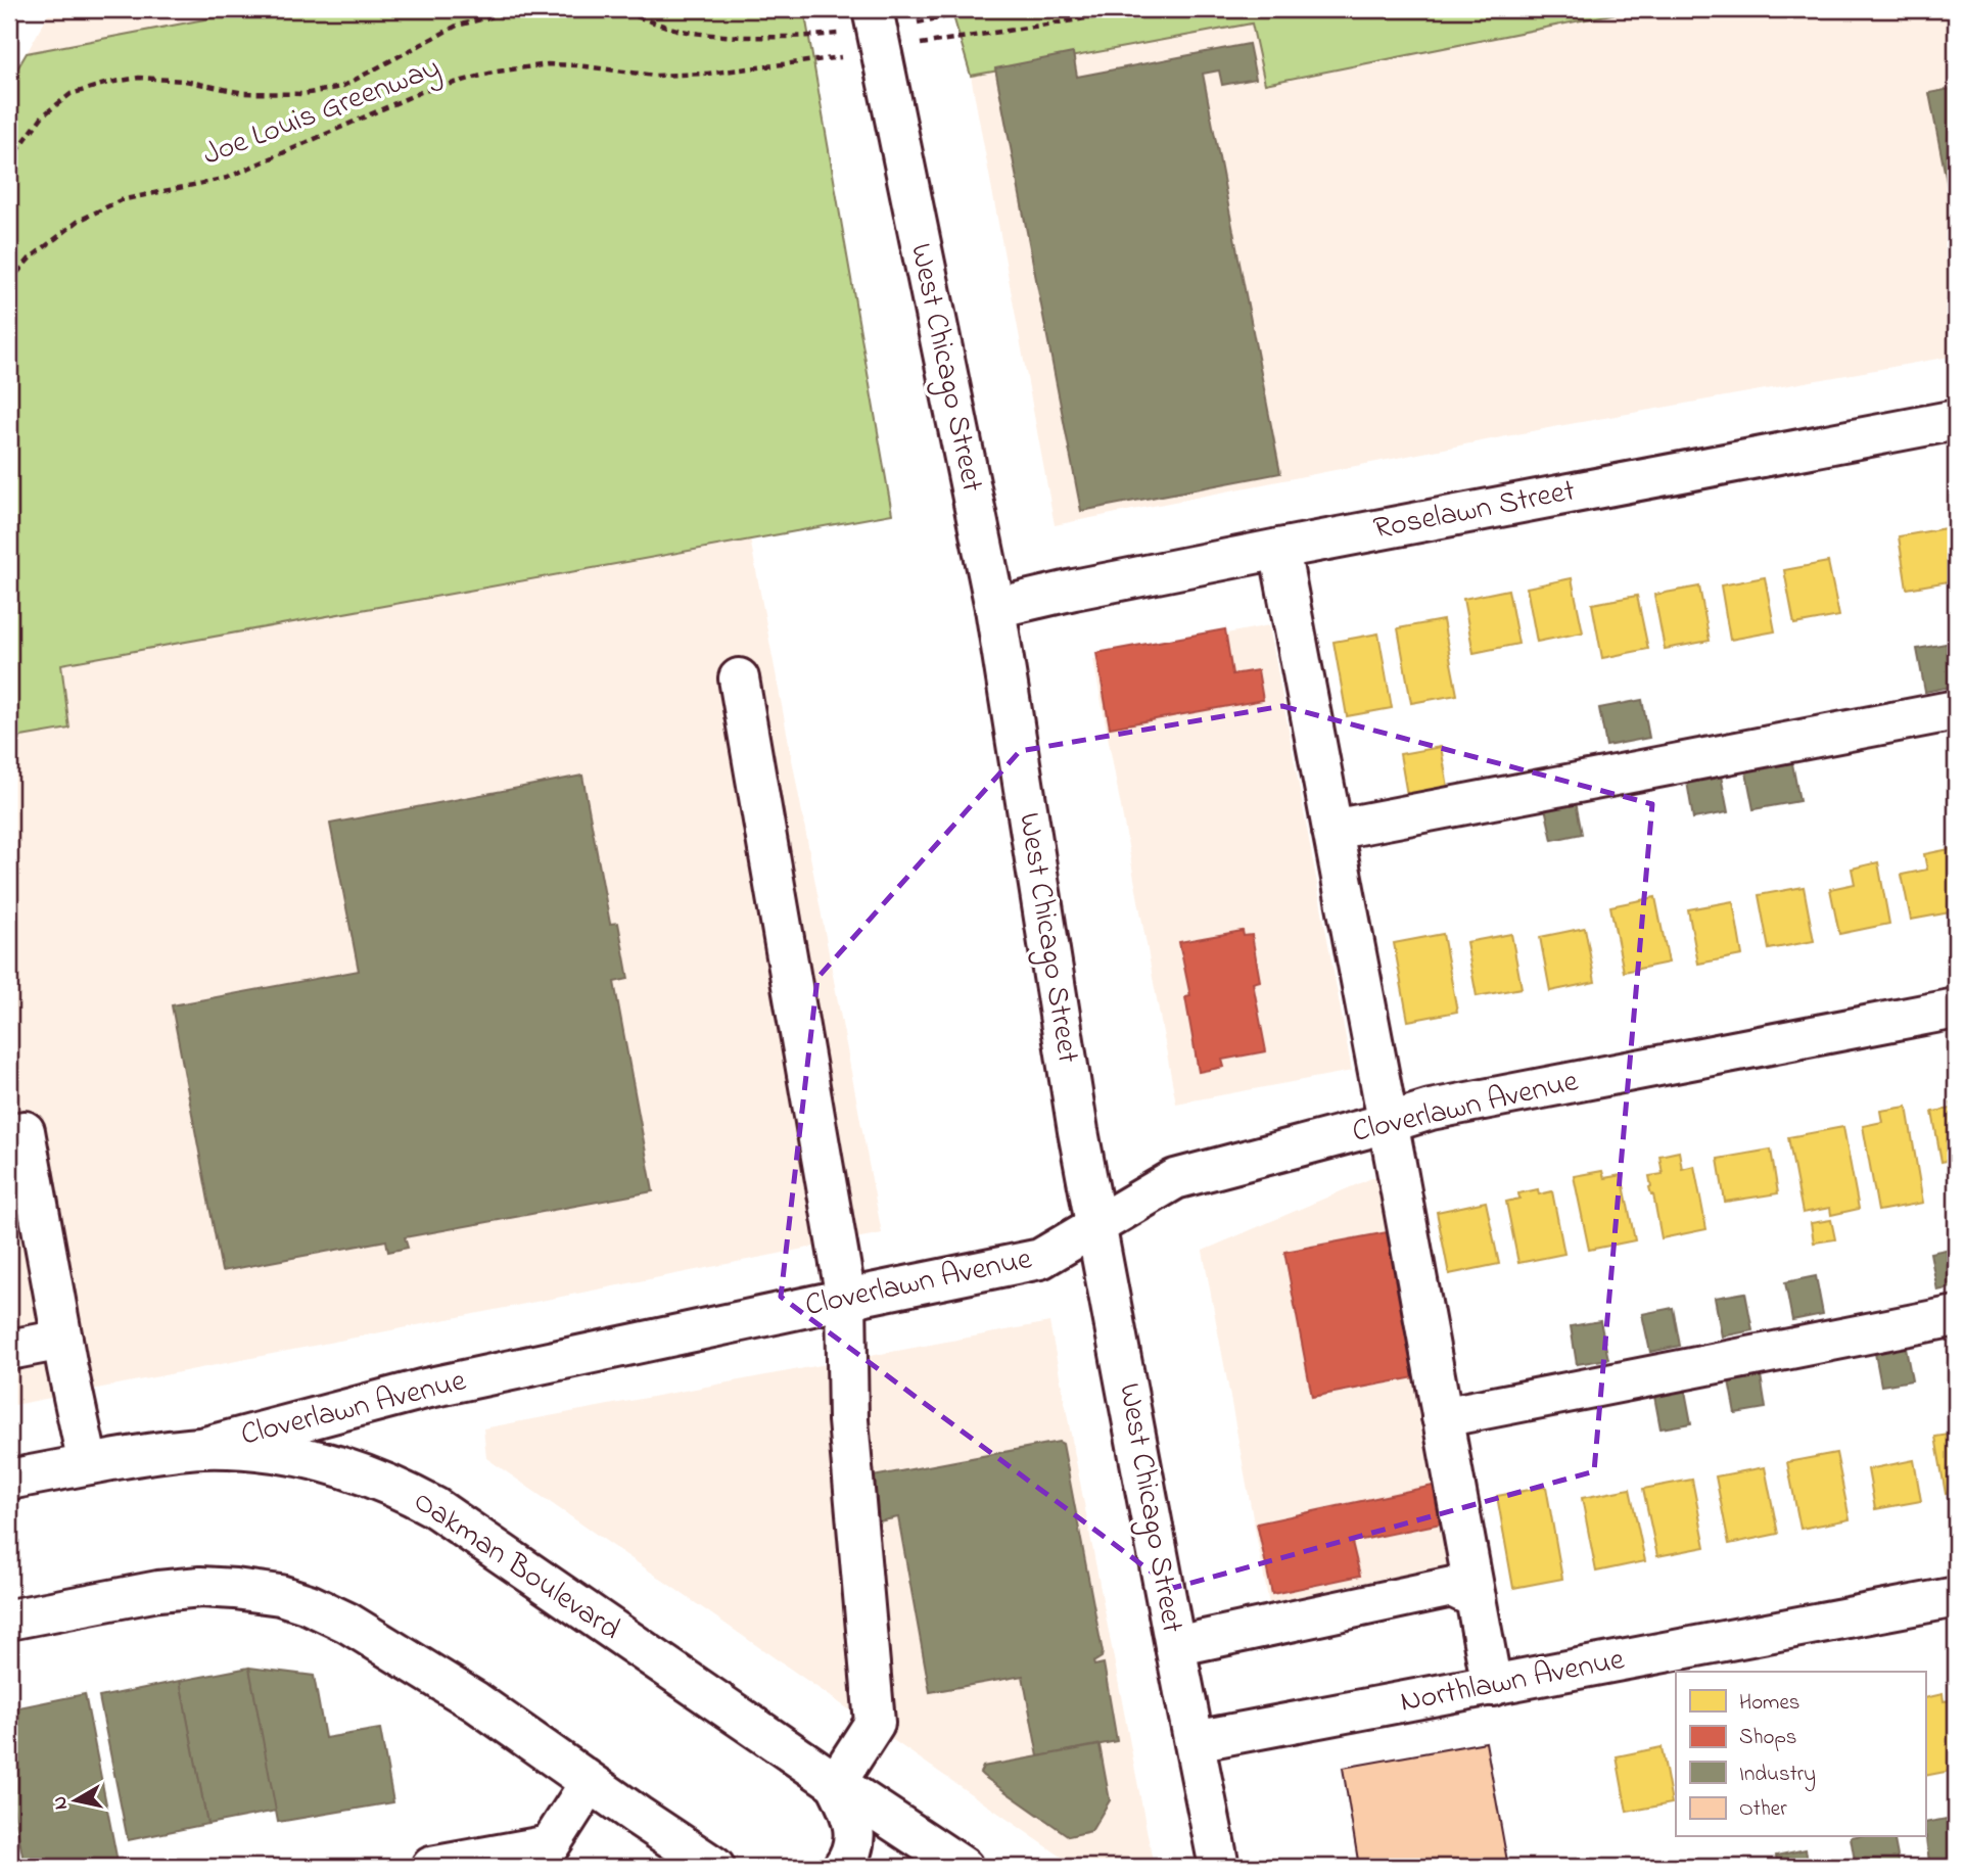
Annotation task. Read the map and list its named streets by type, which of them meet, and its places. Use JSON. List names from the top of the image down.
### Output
{
  "streets": {
    "street": [
      "West Chicago Street",
      "Roselawn Street",
      "Cloverlawn Avenue",
      "Oakman Boulevard",
      "Northlawn Avenue"
    ],
    "path": ["Joe Louis Greenway"]
  },
  "crossings": [
    ["Joe Louis Greenway", "West Chicago Street"],
    ["West Chicago Street", "Roselawn Street"],
    ["West Chicago Street", "Cloverlawn Avenue"],
    ["West Chicago Street", "Northlawn Avenue"],
    ["Cloverlawn Avenue", "Oakman Boulevard"]
  ],
  "legend": [
    "Homes",
    "Shops",
    "Industry",
    "Other"
  ],
  "north": "left"
}
